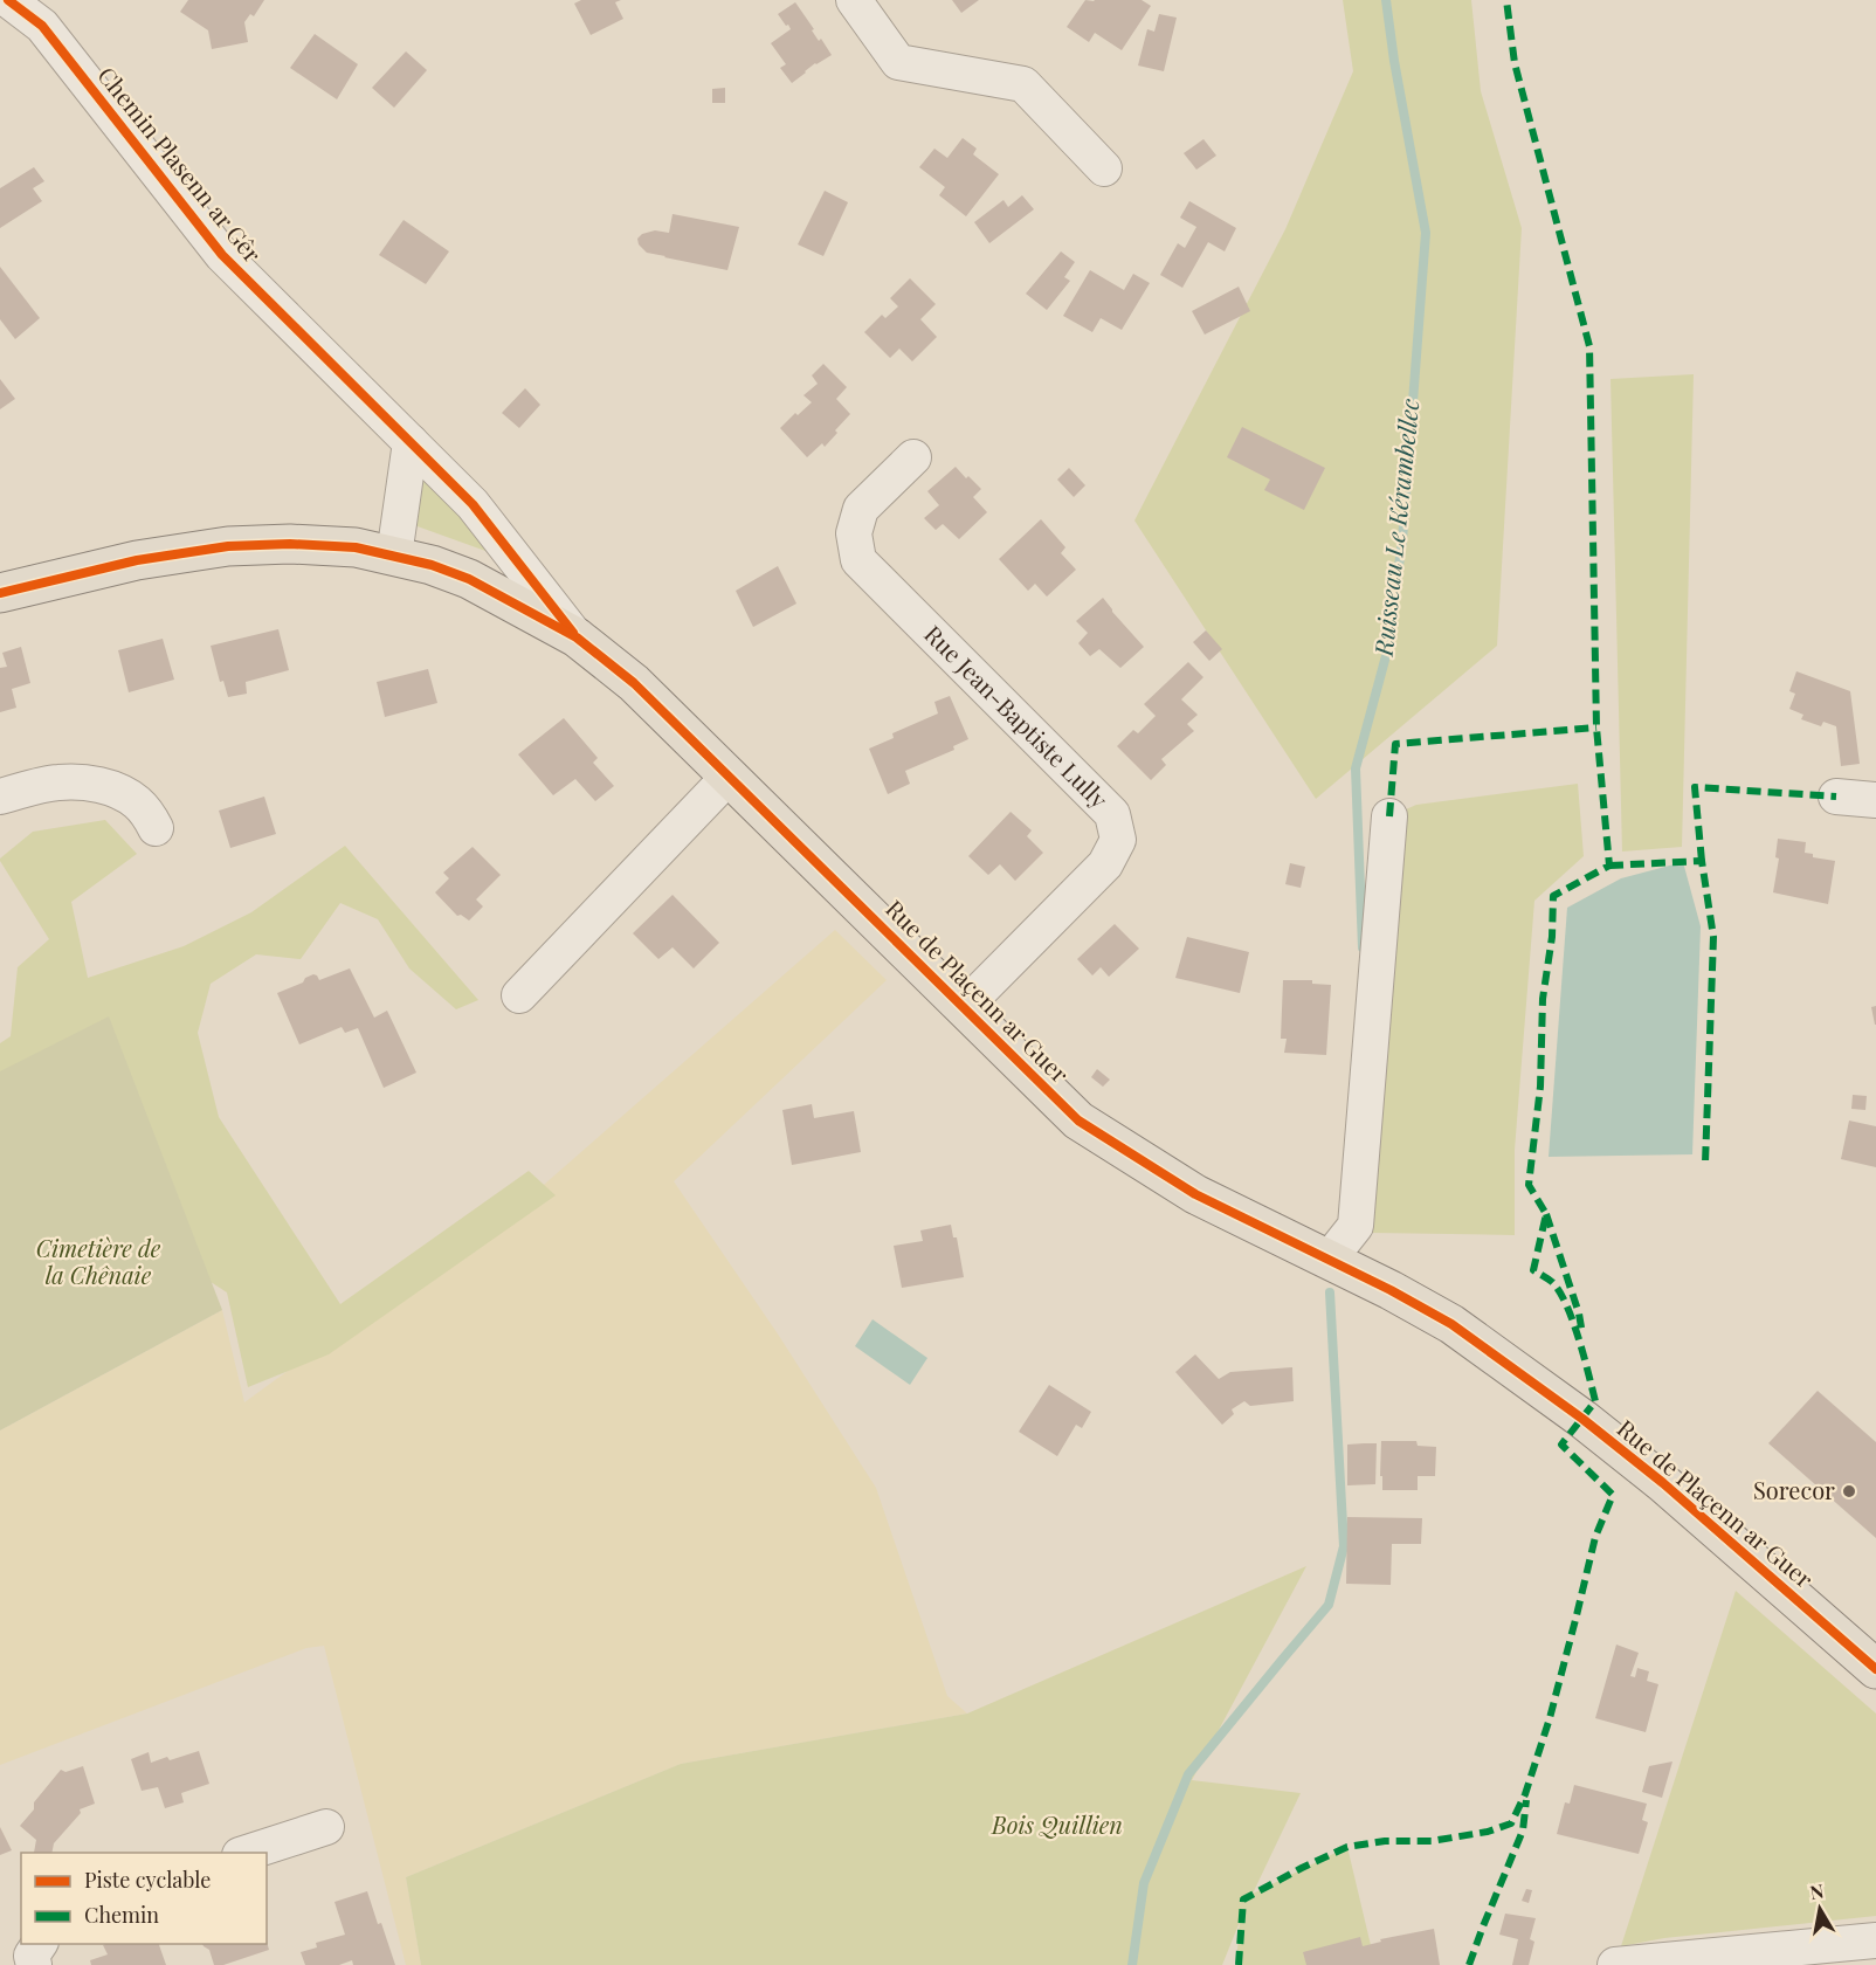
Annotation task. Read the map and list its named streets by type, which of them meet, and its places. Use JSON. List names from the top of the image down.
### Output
{
  "streets": {
    "main road": ["Rue de Plaçenn ar Guer"],
    "street": ["Chemin Plasenn ar Gêr", "Rue Jean-Baptiste Lully"]
  },
  "crossings": [
    ["Chemin Plasenn ar Gêr", "Rue de Plaçenn ar Guer"],
    ["Rue Jean-Baptiste Lully", "Rue de Plaçenn ar Guer"]
  ],
  "water": ["Ruisseau Le Kérambellec"],
  "parks": ["Cimetière de la Chênaie", "Bois Quillien"],
  "places": ["Sorecor"],
  "legend": ["Piste cyclable", "Chemin"],
  "north": "top"
}
